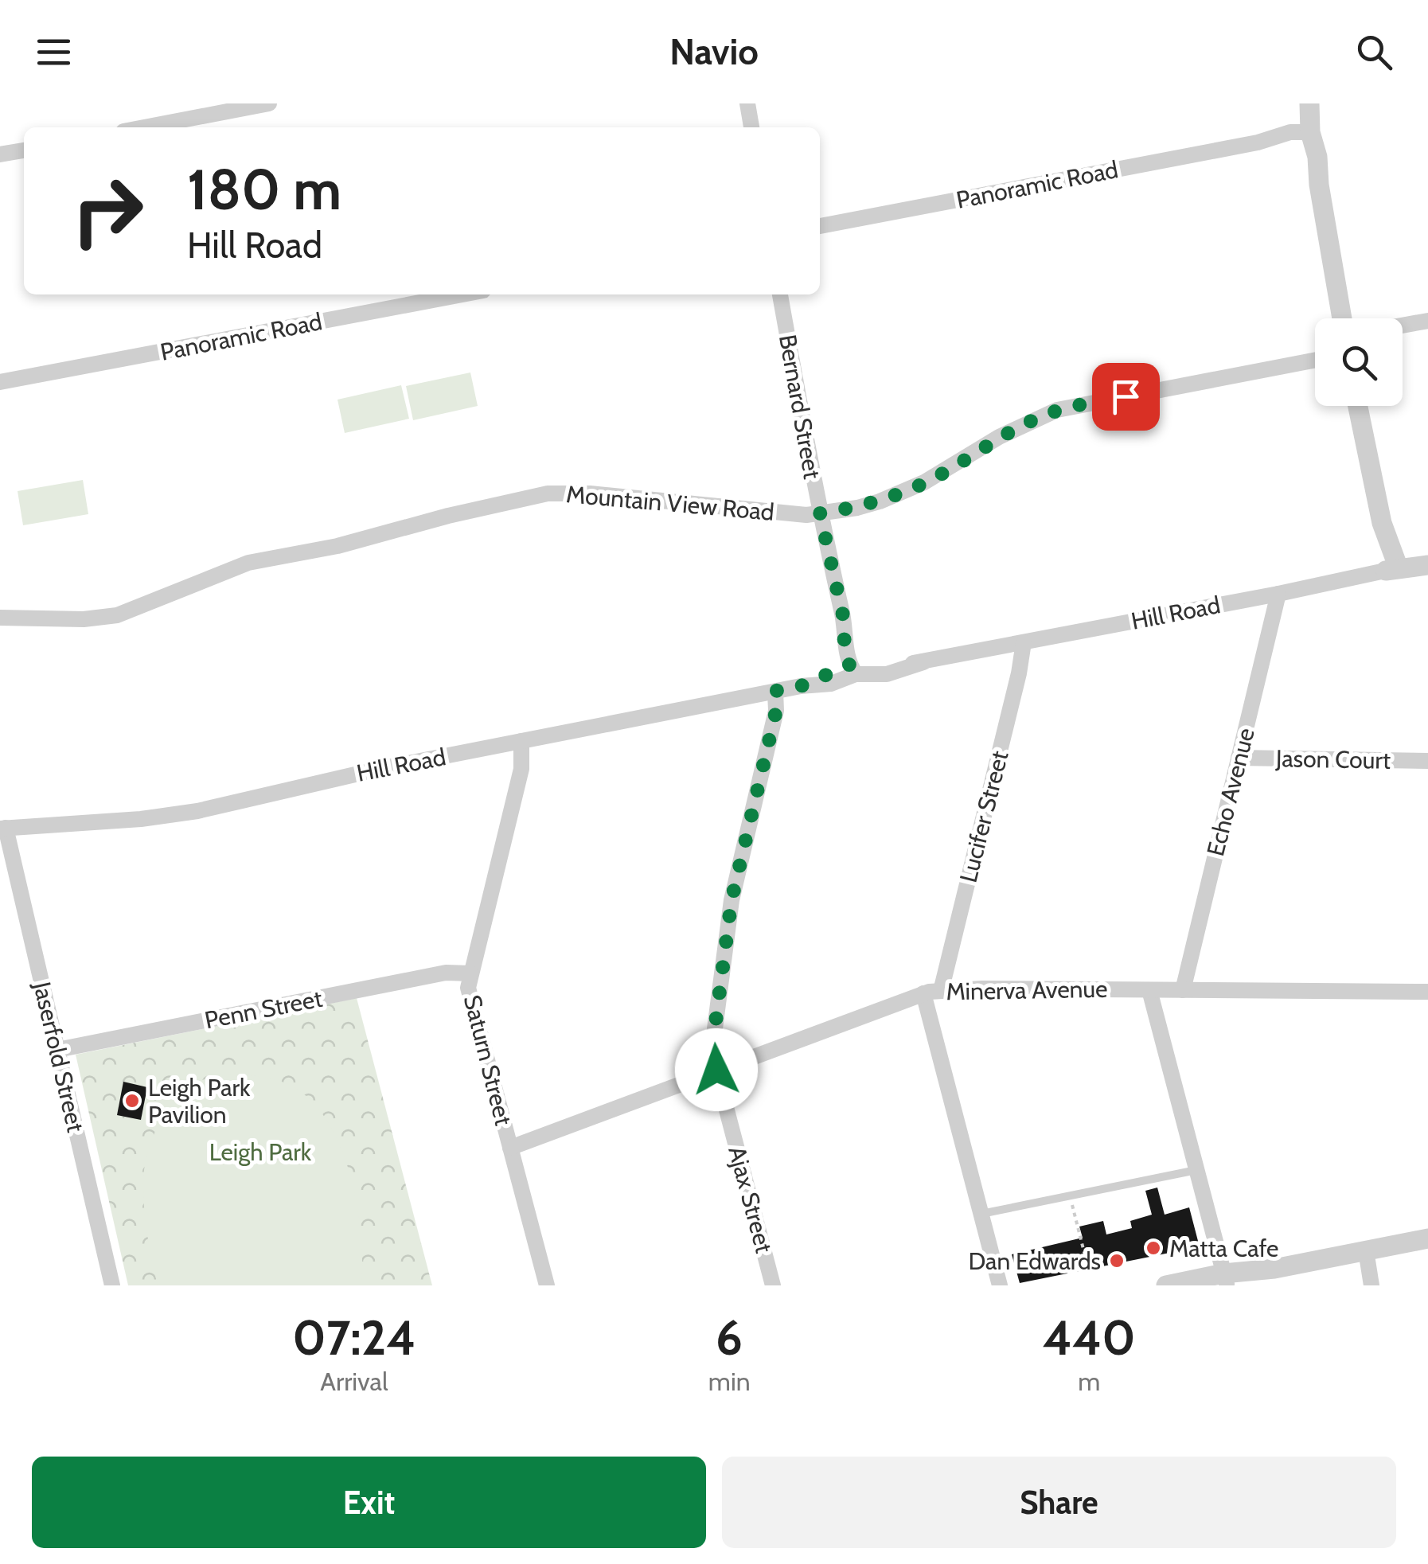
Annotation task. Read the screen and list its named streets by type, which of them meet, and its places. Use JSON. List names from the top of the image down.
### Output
{
  "streets": {
    "street": [
      "Panoramic Road",
      "Bernard Street",
      "Mountain View Road",
      "Hill Road",
      "Jason Court",
      "Echo Avenue",
      "Lucifer Street",
      "Minerva Avenue",
      "Penn Street",
      "Jaserfold Street",
      "Saturn Street",
      "Ajax Street"
    ]
  },
  "crossings": [
    ["Bernard Street", "Mountain View Road"],
    ["Bernard Street", "Hill Road"],
    ["Hill Road", "Echo Avenue"],
    ["Hill Road", "Lucifer Street"],
    ["Hill Road", "Jaserfold Street"],
    ["Hill Road", "Saturn Street"],
    ["Hill Road", "Ajax Street"],
    ["Jason Court", "Echo Avenue"],
    ["Echo Avenue", "Minerva Avenue"],
    ["Lucifer Street", "Minerva Avenue"],
    ["Minerva Avenue", "Saturn Street"],
    ["Minerva Avenue", "Ajax Street"],
    ["Penn Street", "Jaserfold Street"],
    ["Penn Street", "Saturn Street"]
  ],
  "parks": ["Leigh Park"],
  "places": ["Leigh Park Pavilion", "Matta Cafe", "Dan Edwards"],
  "page": {
    "header": "Navio",
    "turn": ["180 m", "Hill Road"],
    "eta": [
      "07:24",
      "Arrival",
      "6",
      "min",
      "440",
      "m"
    ],
    "buttons": ["Exit", "Share"]
  }
}
